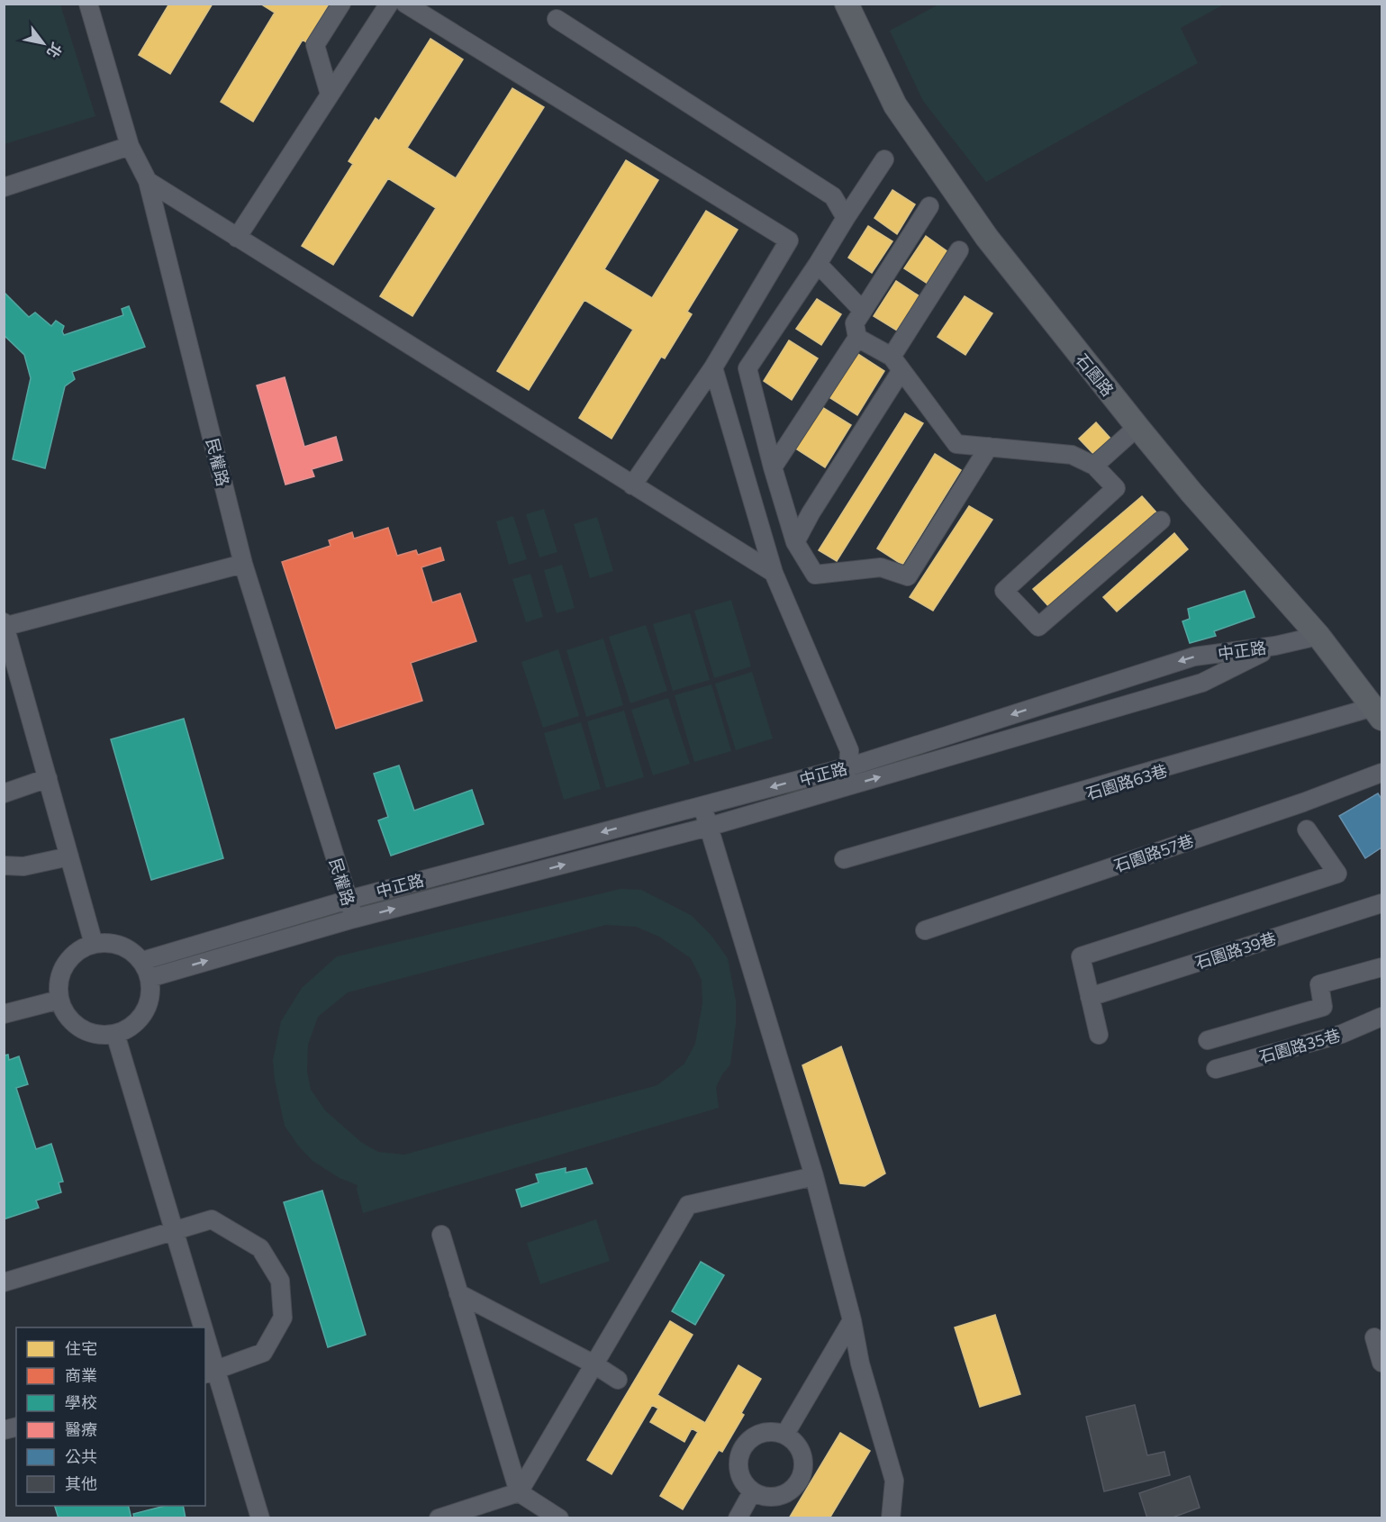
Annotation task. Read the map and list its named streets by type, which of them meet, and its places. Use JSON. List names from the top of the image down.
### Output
{
  "streets": {
    "main road": ["石園路"],
    "lane": [
      "民權路",
      "中正路",
      "石園路63巷",
      "石園路57巷",
      "石園路39巷",
      "石園路35巷"
    ]
  },
  "crossings": [
    ["石園路", "石園路63巷"],
    ["民權路", "中正路"]
  ],
  "legend": [
    "住宅",
    "商業",
    "學校",
    "醫療",
    "公共",
    "其他"
  ],
  "north": "bottom right"
}
